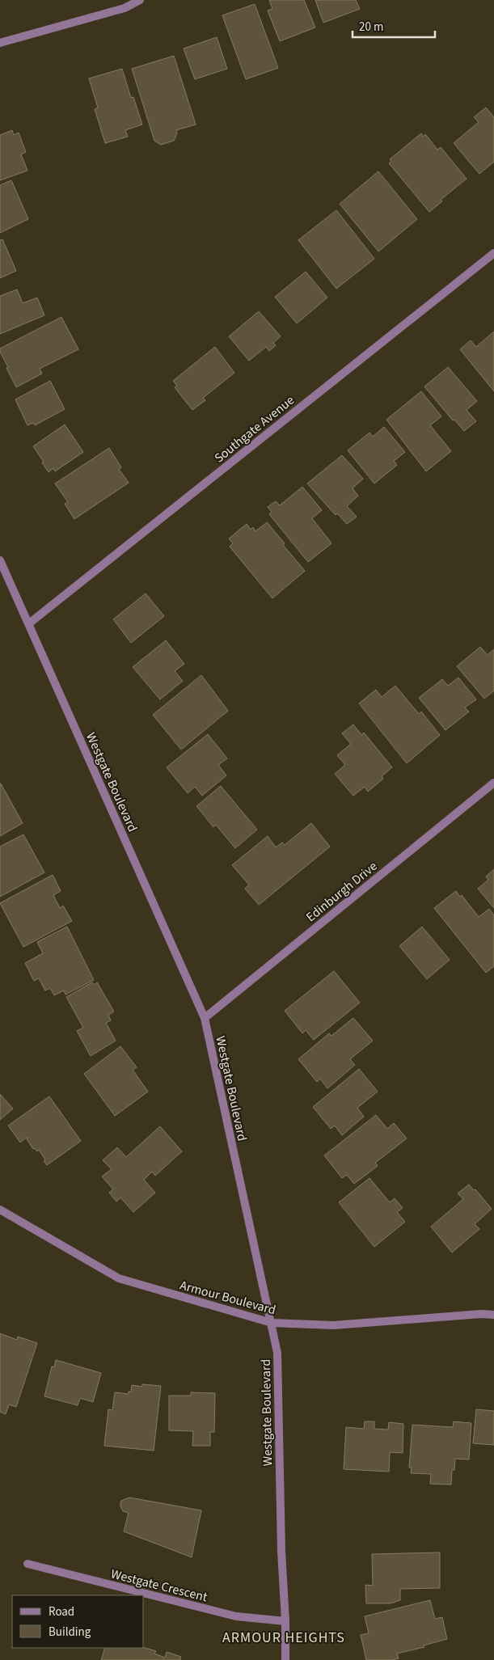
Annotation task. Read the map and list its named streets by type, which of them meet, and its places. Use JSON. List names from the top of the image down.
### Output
{
  "streets": {
    "street": [
      "Southgate Avenue",
      "Westgate Boulevard",
      "Edinburgh Drive",
      "Armour Boulevard",
      "Westgate Crescent"
    ]
  },
  "crossings": [
    ["Southgate Avenue", "Westgate Boulevard"],
    ["Westgate Boulevard", "Edinburgh Drive"],
    ["Westgate Boulevard", "Armour Boulevard"],
    ["Westgate Boulevard", "Westgate Crescent"]
  ],
  "districts": ["ARMOUR HEIGHTS"],
  "legend": ["Road", "Building"],
  "scale_bar": "20 m"
}
